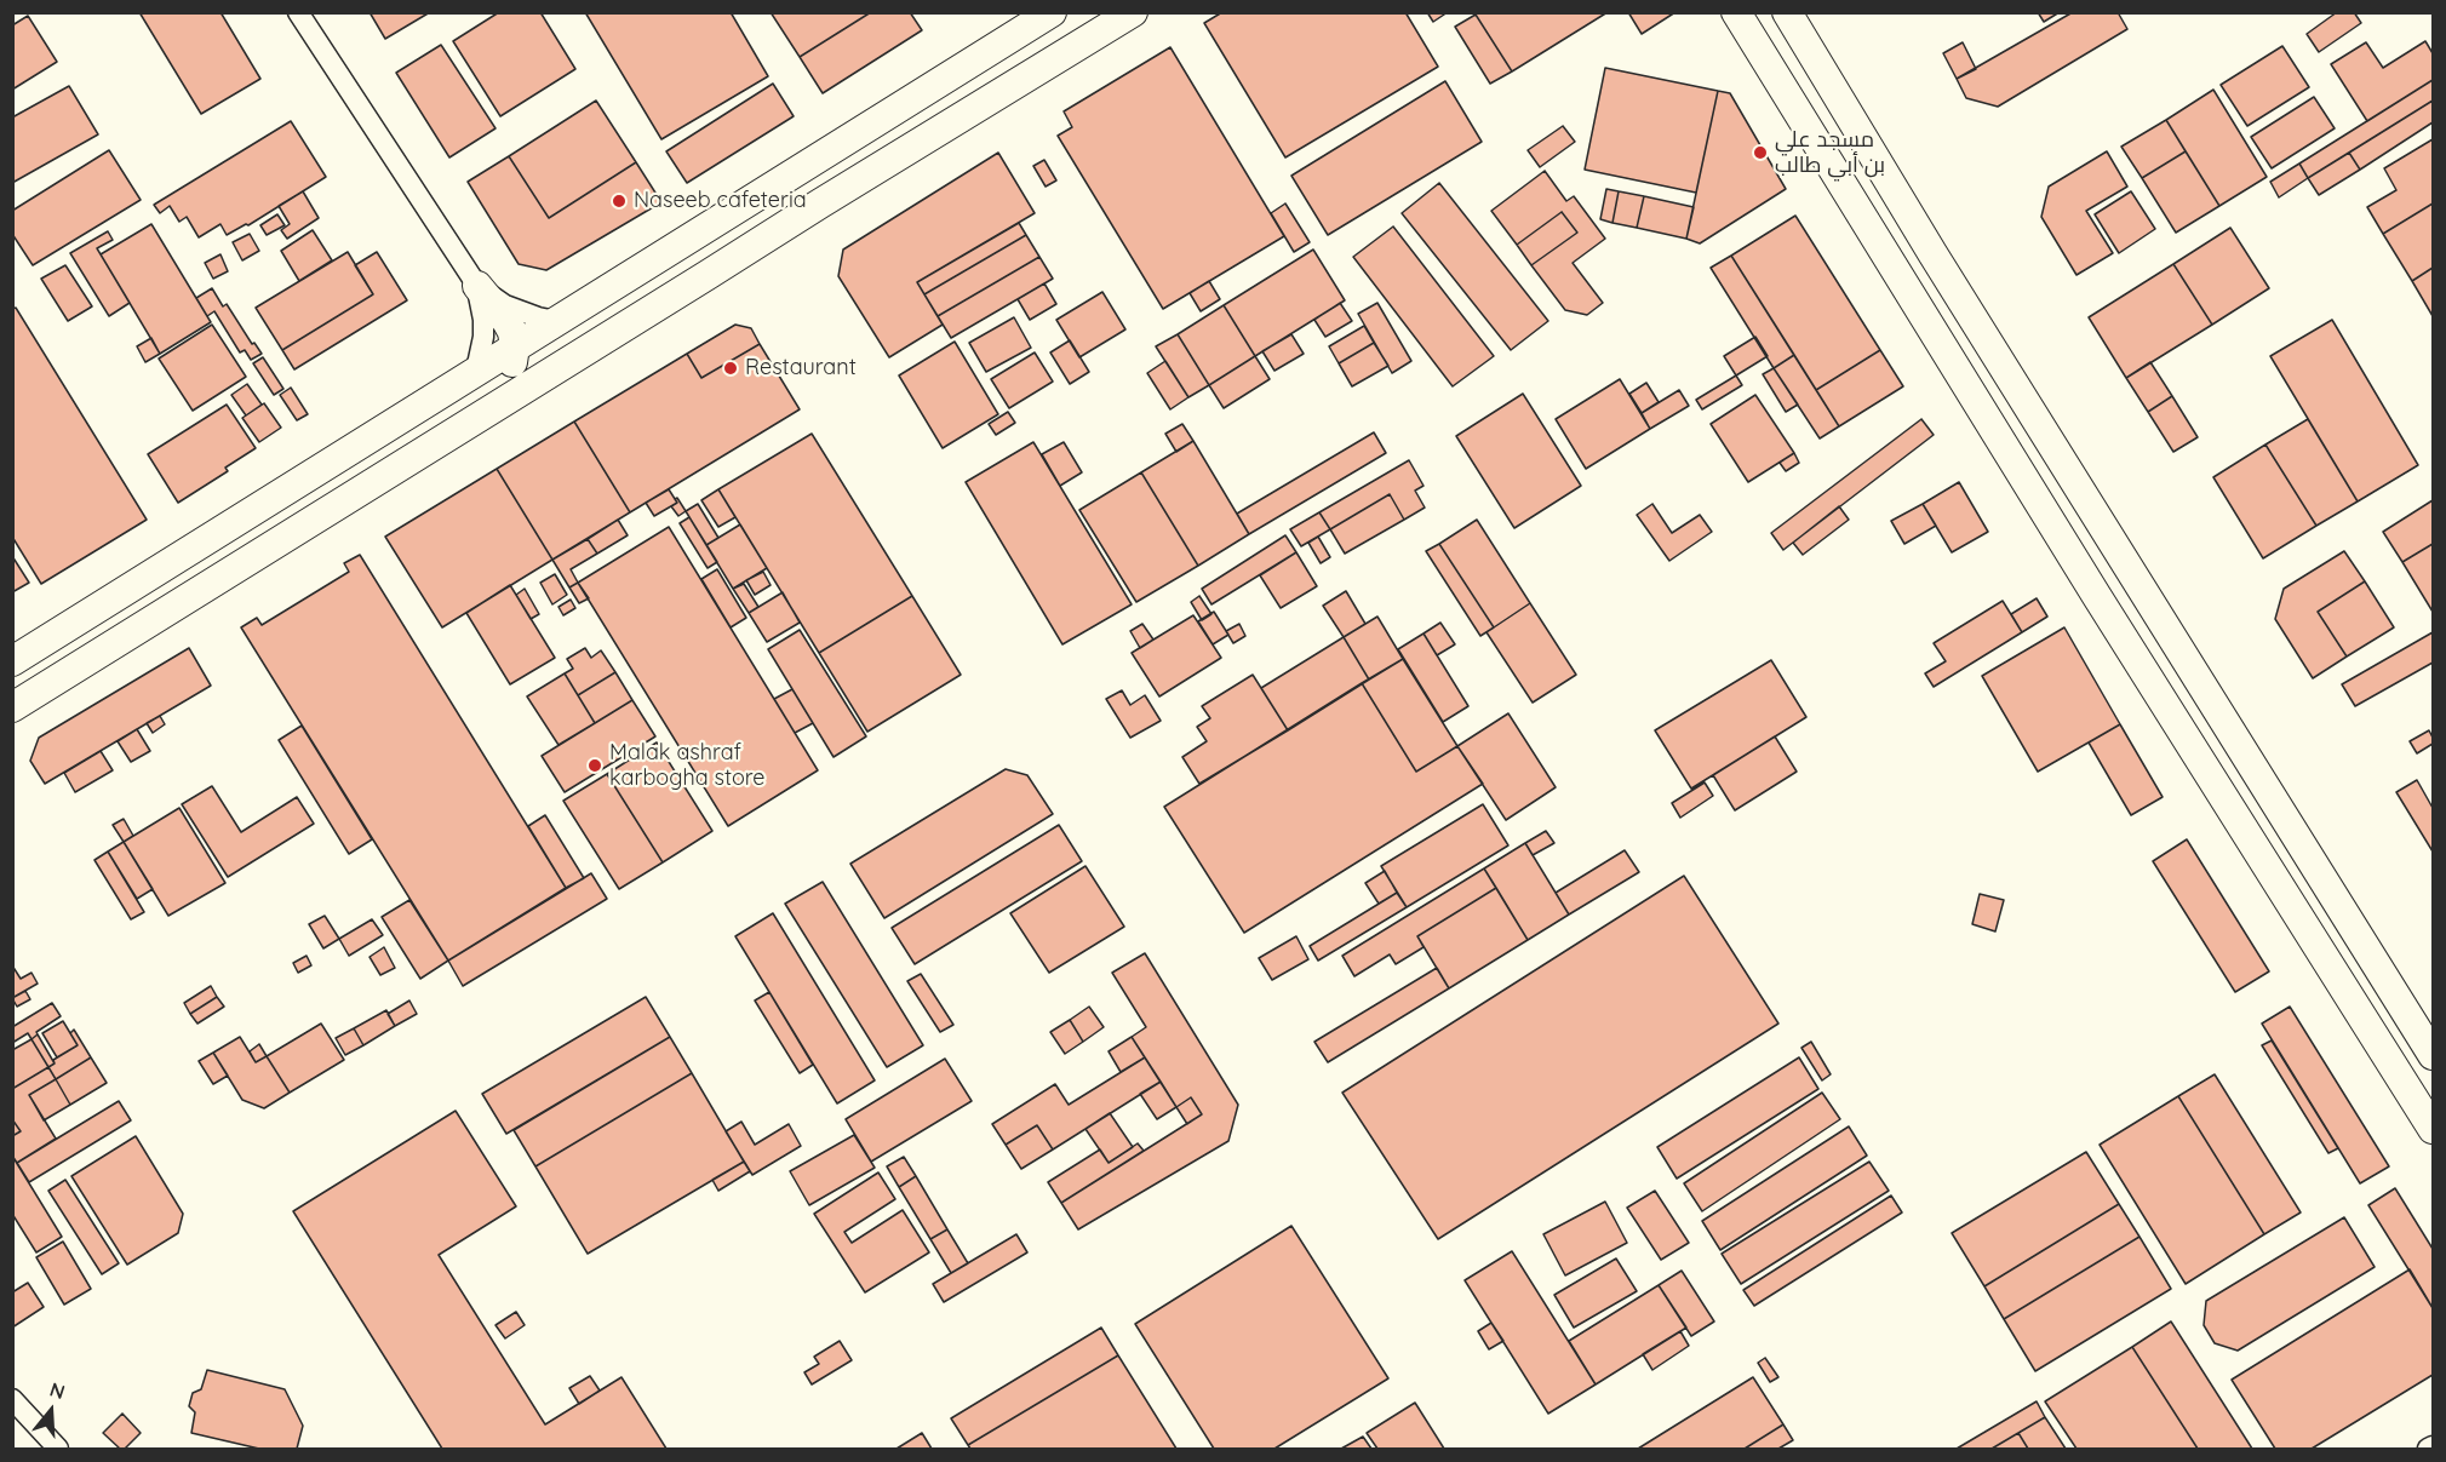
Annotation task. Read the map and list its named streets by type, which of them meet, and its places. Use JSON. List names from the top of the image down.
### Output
{
  "places": [
    "مسجد علي بن أبي طالب",
    "Naseeb cafeteria",
    "Restaurant",
    "Malak ashraf karbogha store"
  ],
  "north": "top"
}
